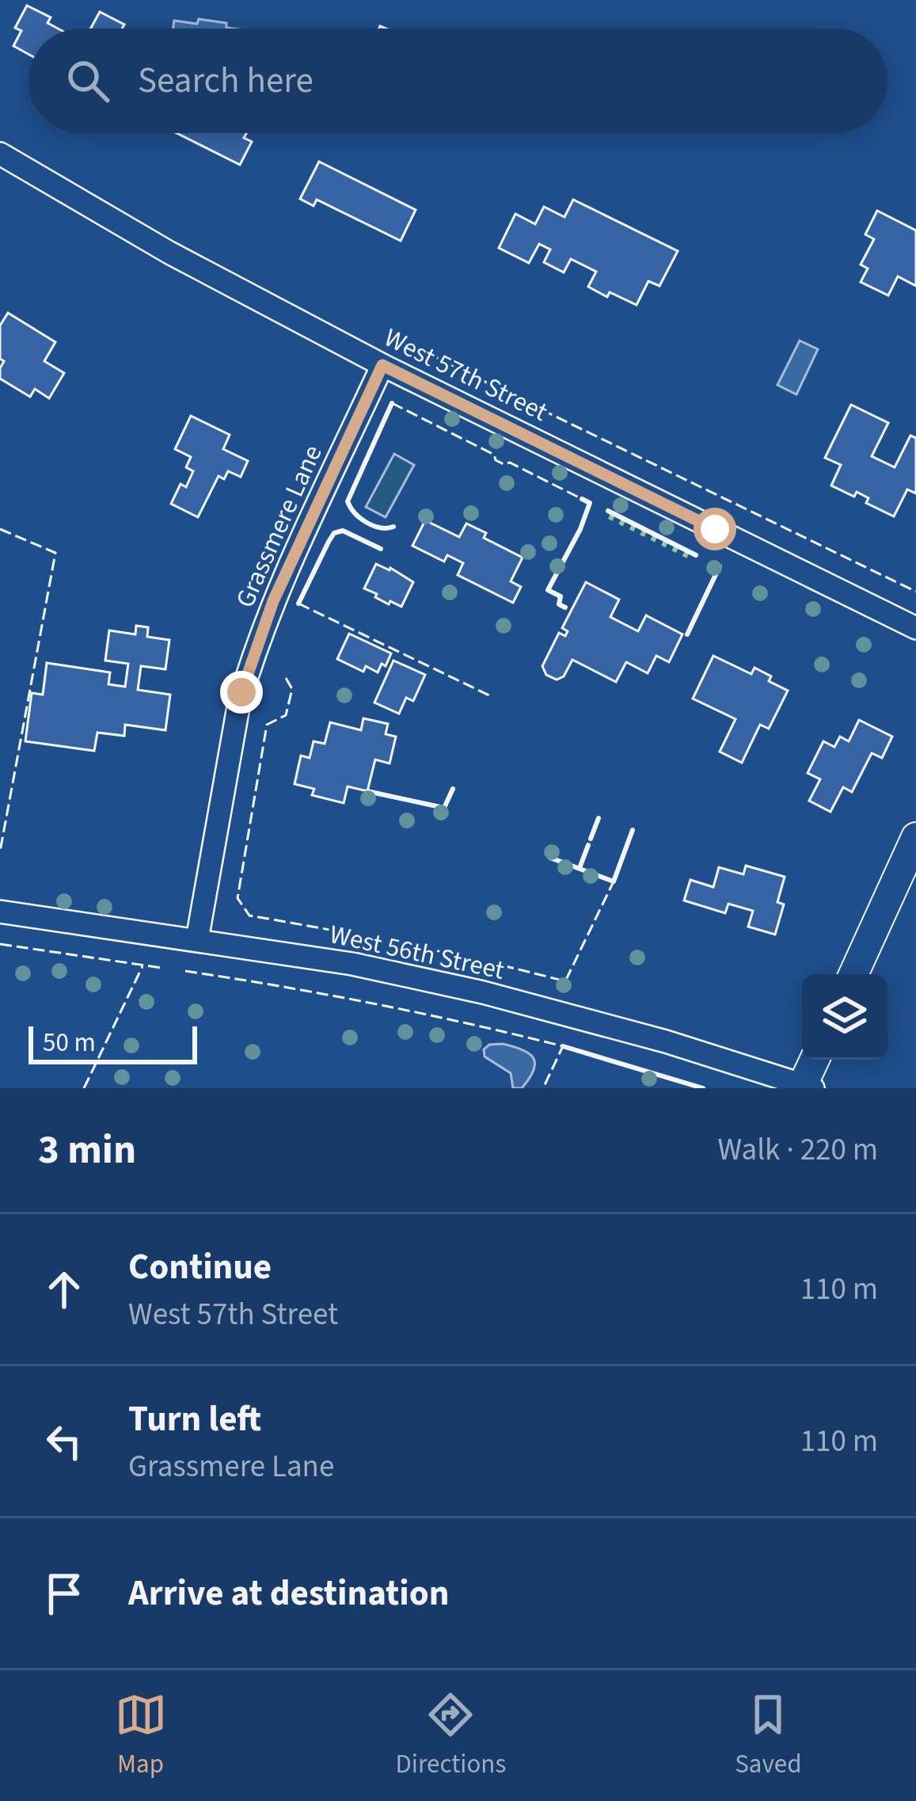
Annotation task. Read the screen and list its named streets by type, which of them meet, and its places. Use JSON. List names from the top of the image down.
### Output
{
  "streets": {
    "street": ["West 57th Street", "Grassmere Lane", "West 56th Street"]
  },
  "crossings": [
    ["West 57th Street", "Grassmere Lane"],
    ["Grassmere Lane", "West 56th Street"]
  ],
  "scale_bar": "50 m",
  "page": {
    "search": "Search here",
    "scale": "50 m",
    "heading": ["3 min", "Walk · 220 m"],
    "list": [
      ["Continue", "West 57th Street", "110 m"],
      ["Turn left", "Grassmere Lane", "110 m"],
      "Arrive at destination"
    ],
    "nav": ["Map", "Directions", "Saved"]
  }
}
